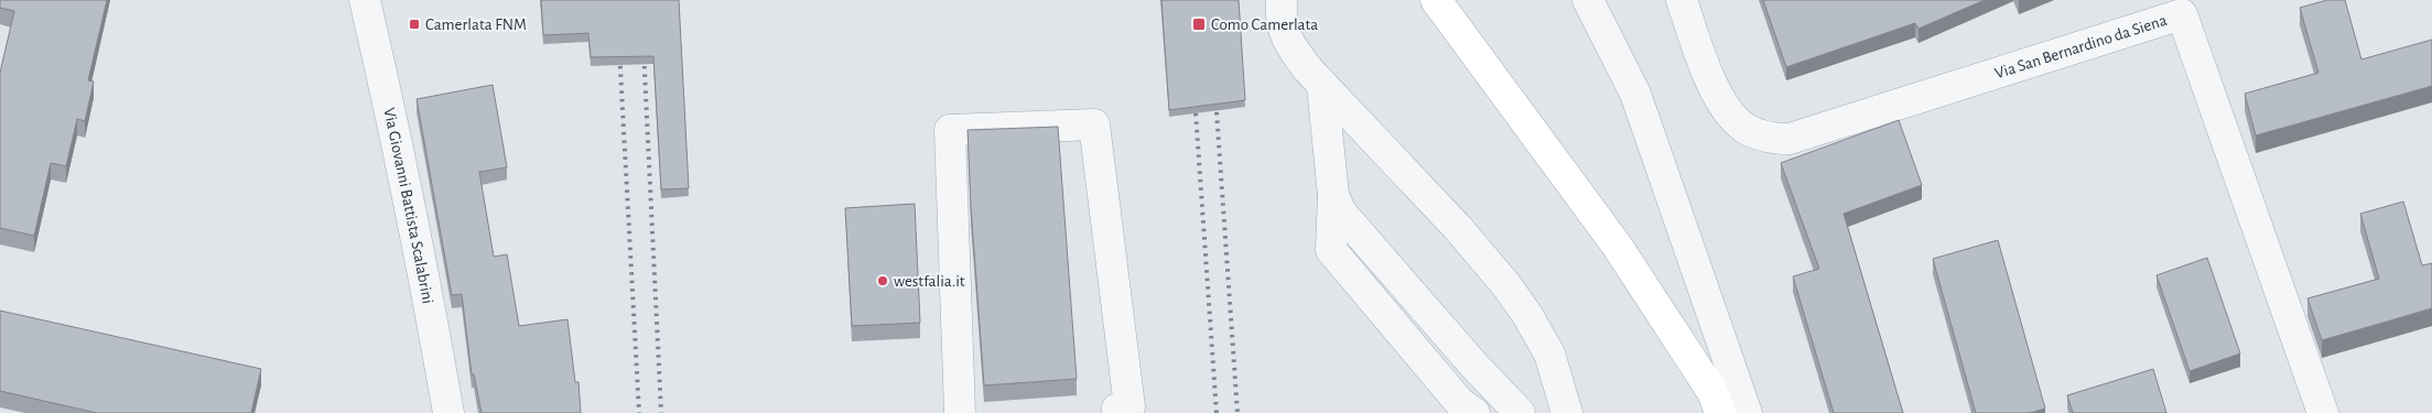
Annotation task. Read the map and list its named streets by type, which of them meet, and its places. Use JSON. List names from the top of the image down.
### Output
{
  "streets": {
    "street": ["Via San Bernardino da Siena", "Via Giovanni Battista Scalabrini"]
  },
  "places": {
    "transit": ["Camerlata FNM", "Como Camerlata"],
    "other": ["westfalia.it"]
  }
}
